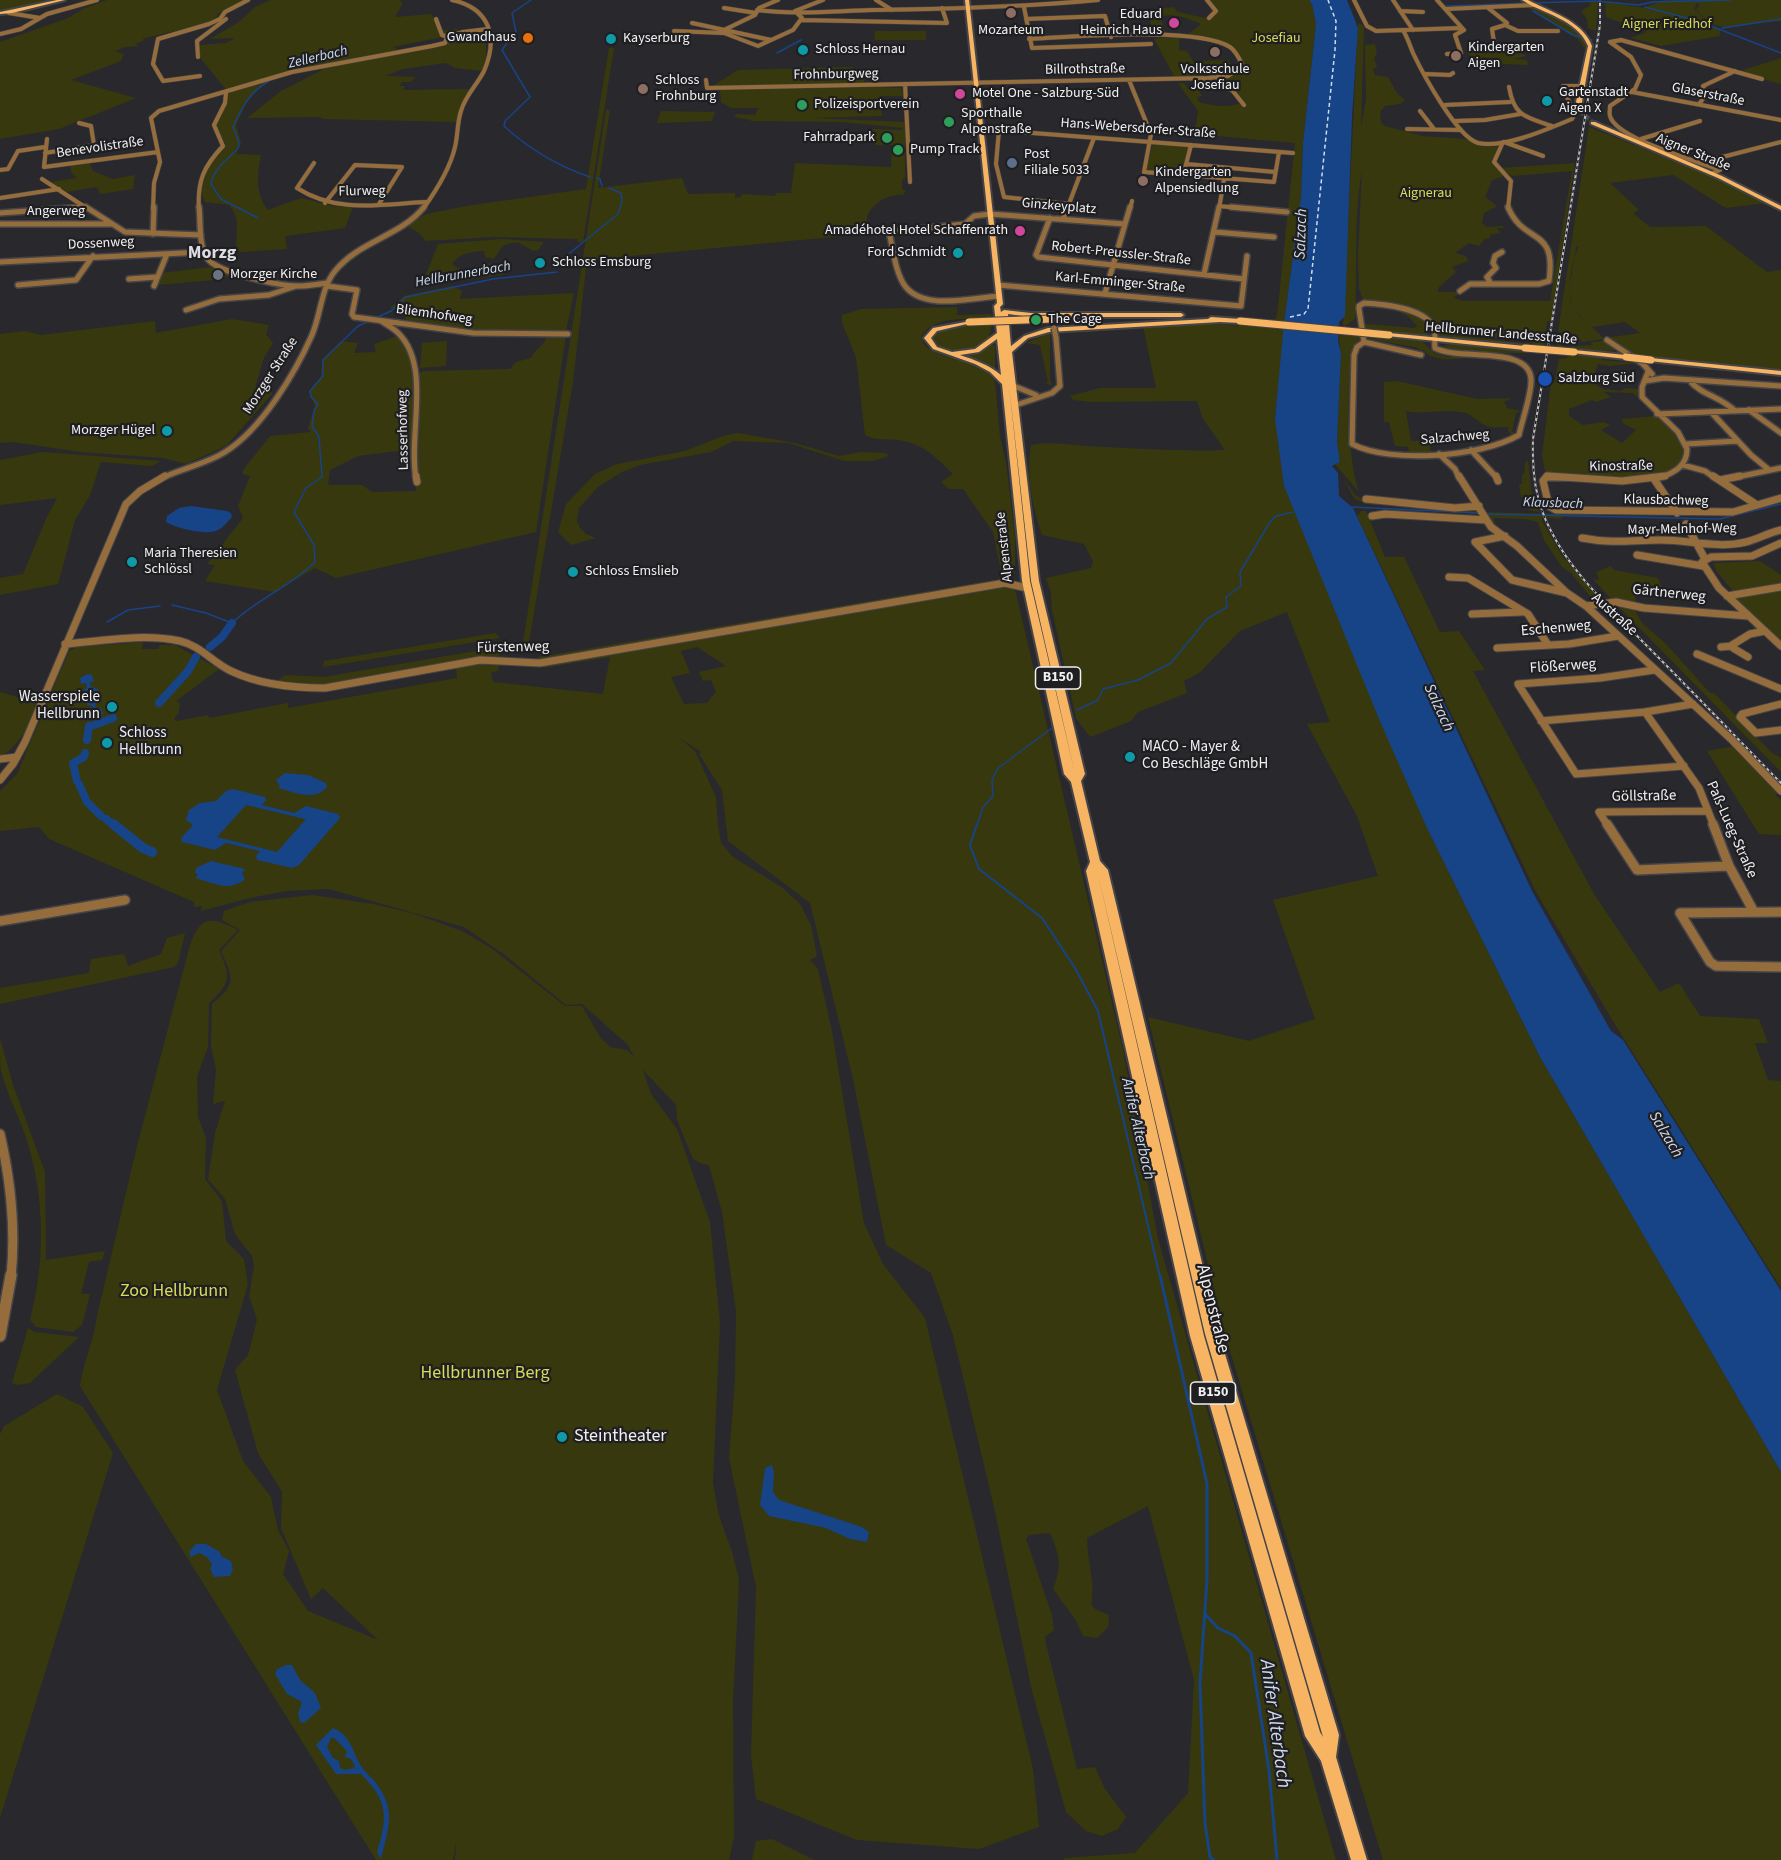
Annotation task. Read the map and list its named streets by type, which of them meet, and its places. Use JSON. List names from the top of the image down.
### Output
{
  "streets": {
    "main road": [
      "Aigner Straße",
      "Hellbrunner Landesstraße",
      "Alpenstraße",
      "B150"
    ],
    "street": [
      "Billrothstraße",
      "Frohnburgweg",
      "Glaserstraße",
      "Hans-Webersdorfer-Straße",
      "Benevolistraße",
      "Flurweg",
      "Ginzkeyplatz",
      "Angerweg",
      "Dossenweg",
      "Robert-Preussler-Straße",
      "Karl-Emminger-Straße",
      "Bliemhofweg",
      "Morzger Straße",
      "Lasserhofweg",
      "Salzachweg",
      "Kinostraße",
      "Klausbachweg",
      "Mayr-Melnhof-Weg",
      "Gärtnerweg",
      "Austraße",
      "Eschenweg",
      "Fürstenweg",
      "Flößerweg",
      "Göllstraße",
      "Paß-Lueg-Straße"
    ]
  },
  "crossings": [
    ["Billrothstraße", "Frohnburgweg"],
    ["Billrothstraße", "Alpenstraße"],
    ["Frohnburgweg", "Alpenstraße"],
    ["Hans-Webersdorfer-Straße", "Alpenstraße"],
    ["Flurweg", "Morzger Straße"],
    ["Ginzkeyplatz", "Robert-Preussler-Straße"],
    ["Ginzkeyplatz", "Alpenstraße"],
    ["Robert-Preussler-Straße", "Karl-Emminger-Straße"],
    ["Karl-Emminger-Straße", "Alpenstraße"],
    ["Bliemhofweg", "Lasserhofweg"],
    ["Hellbrunner Landesstraße", "Salzachweg"],
    ["Hellbrunner Landesstraße", "Alpenstraße"],
    ["Morzger Straße", "Fürstenweg"],
    ["Salzachweg", "Austraße"],
    ["Kinostraße", "Klausbachweg"],
    ["Alpenstraße", "Fürstenweg"],
    ["Gärtnerweg", "Austraße"],
    ["Austraße", "Eschenweg"],
    ["Austraße", "Flößerweg"],
    ["Göllstraße", "Paß-Lueg-Straße"]
  ],
  "districts": ["Morzg"],
  "water": [
    "Zellerbach",
    "Salzach",
    "Hellbrunnerbach",
    "Klausbach",
    "Anifer Alterbach"
  ],
  "parks": [
    "Aigner Friedhof",
    "Josefiau",
    "Aignerau",
    "Zoo Hellbrunn",
    "Hellbrunner Berg"
  ],
  "places": [
    "Mozarteum",
    "Eduard Heinrich Haus",
    "Gwandhaus",
    "Kayserburg",
    "Schloss Hernau",
    "Volksschule Josefiau",
    "Kindergarten Aigen",
    "Schloss Frohnburg",
    "Motel One - Salzburg-Süd",
    "Gartenstadt Aigen X",
    "Polizeisportverein",
    "Sporthalle Alpenstraße",
    "Fahrradpark",
    "Pump Track",
    "Post Filiale 5033",
    "Kindergarten Alpensiedlung",
    "Amadéhotel Hotel Schaffenrath",
    "Ford Schmidt",
    "Schloss Emsburg",
    "Morzger Kirche",
    "The Cage",
    "Salzburg Süd",
    "Morzger Hügel",
    "Maria Theresien Schlössl",
    "Schloss Emslieb",
    "Wasserspiele Hellbrunn",
    "Schloss Hellbrunn",
    "MACO - Mayer & Co Beschläge GmbH",
    "Steintheater"
  ]
}
